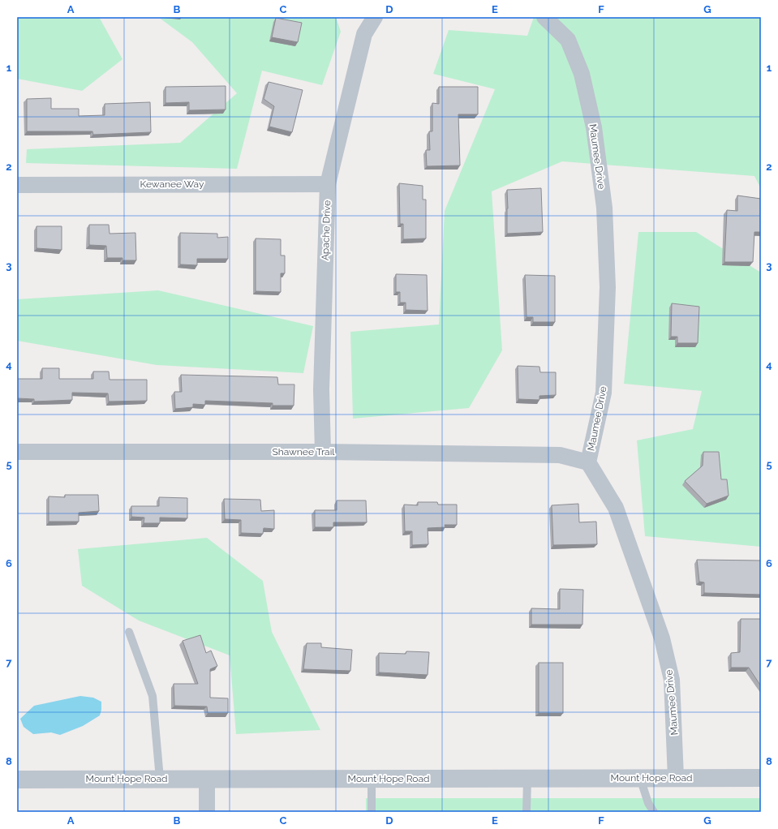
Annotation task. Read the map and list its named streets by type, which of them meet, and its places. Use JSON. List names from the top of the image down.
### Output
{
  "streets": {
    "street": [
      "Maumee Drive",
      "Kewanee Way",
      "Apache Drive",
      "Shawnee Trail",
      "Mount Hope Road"
    ]
  },
  "crossings": [
    ["Maumee Drive", "Shawnee Trail"],
    ["Maumee Drive", "Mount Hope Road"],
    ["Kewanee Way", "Apache Drive"],
    ["Apache Drive", "Shawnee Trail"]
  ],
  "grid": {
    "columns": [
      "A",
      "B",
      "C",
      "D",
      "E",
      "F",
      "G"
    ],
    "rows": [
      "1",
      "2",
      "3",
      "4",
      "5",
      "6",
      "7",
      "8"
    ]
  }
}
